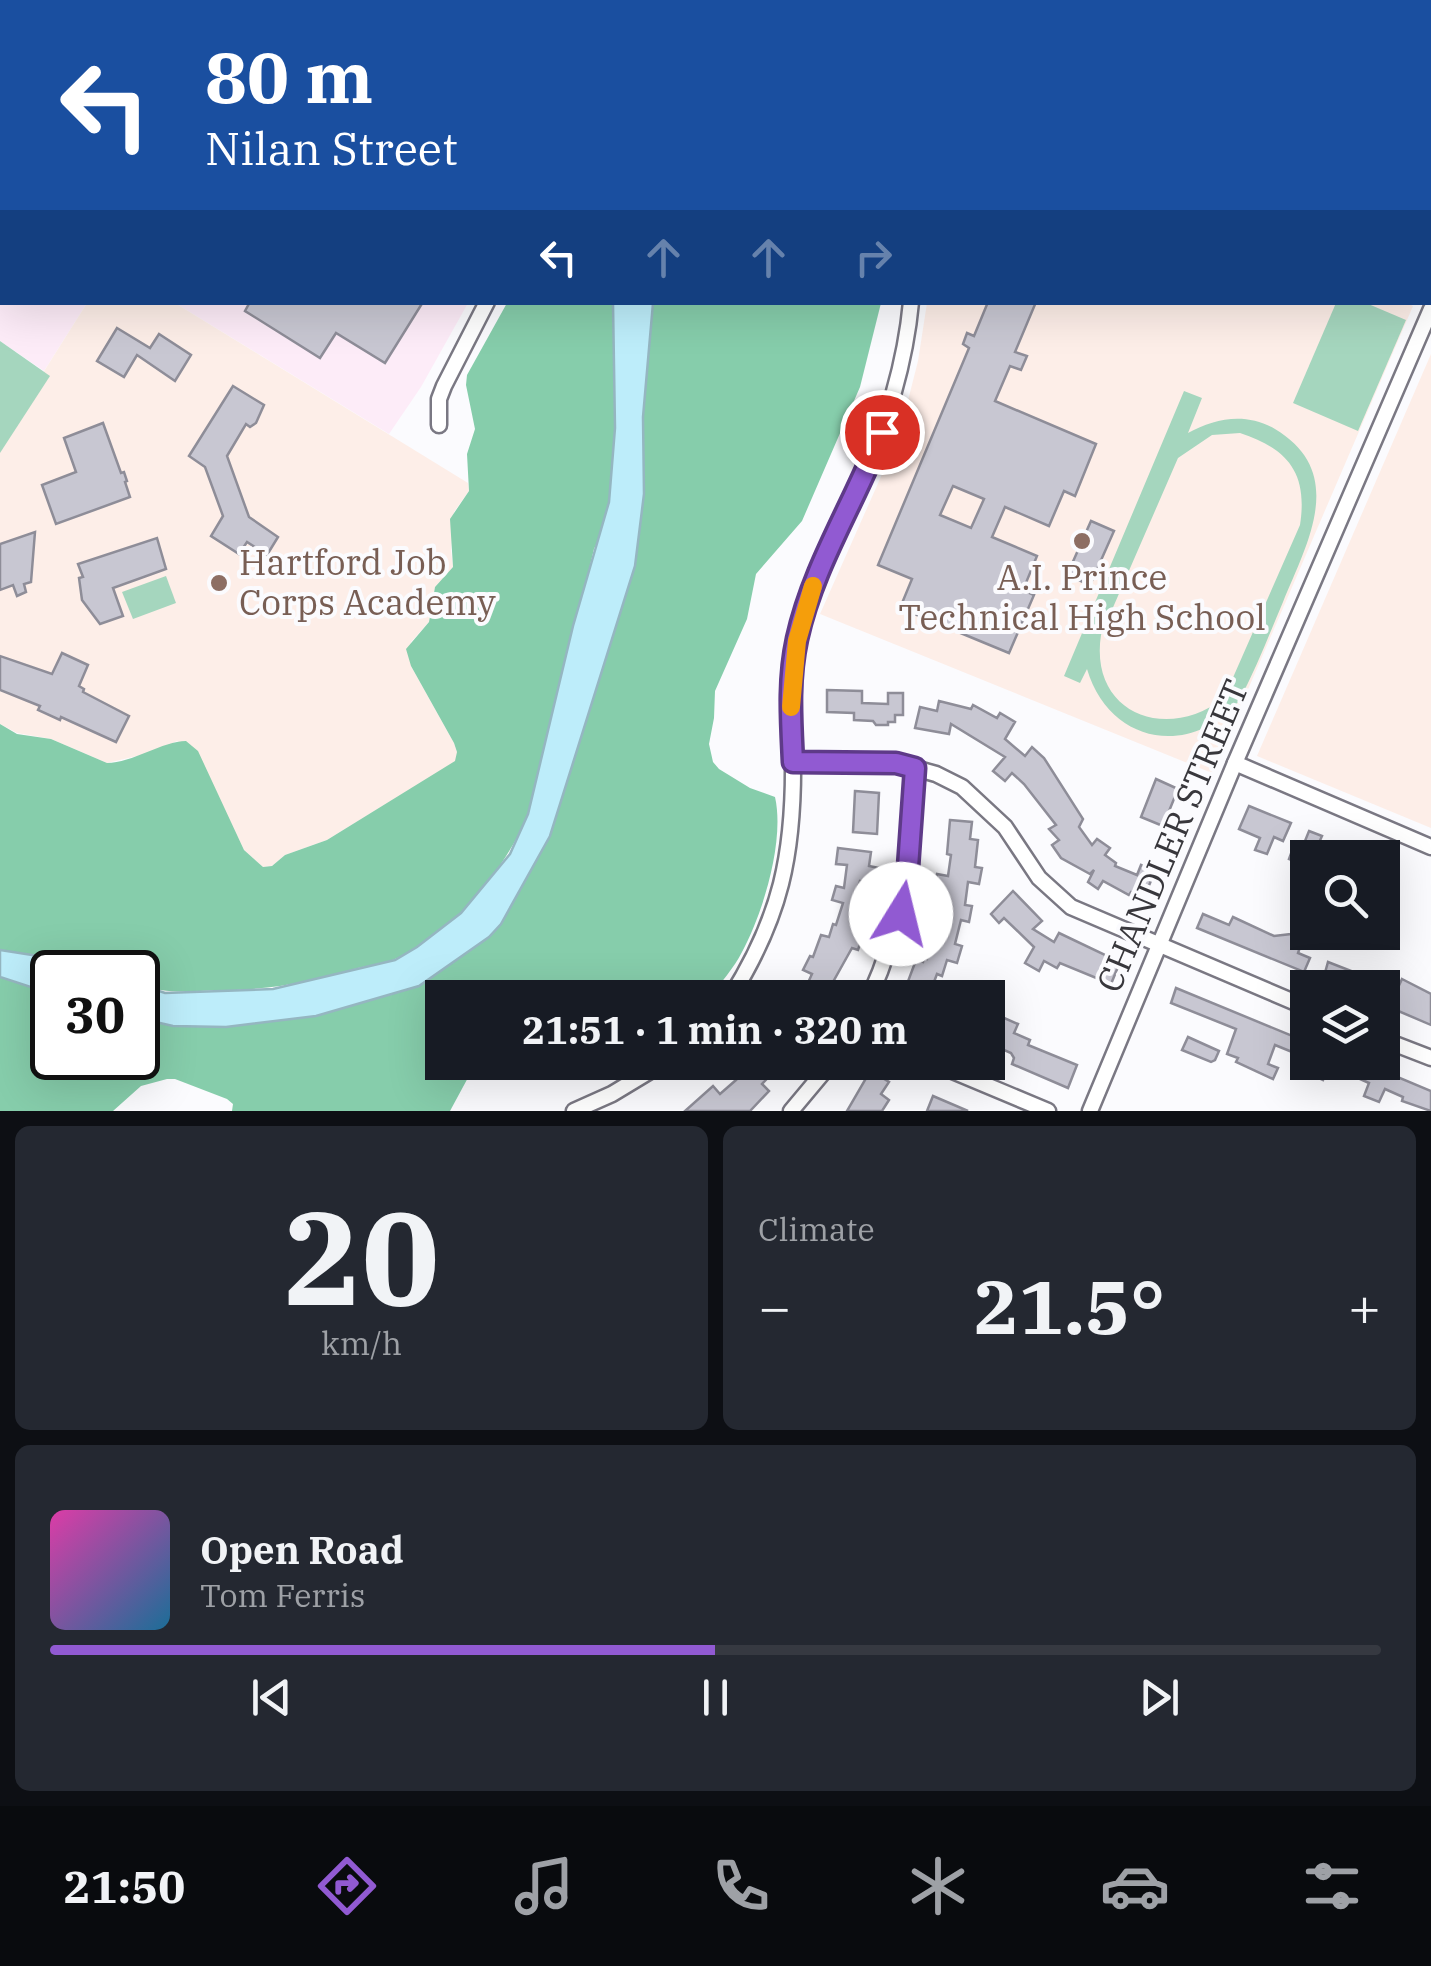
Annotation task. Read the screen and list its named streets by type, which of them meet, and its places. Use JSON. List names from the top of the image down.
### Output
{
  "streets": {
    "street": ["CHANDLER STREET"]
  },
  "places": ["A.I. Prince Technical High School", "Hartford Job Corps Academy"],
  "page": {
    "turn": ["80 m", "Nilan Street"],
    "limit": "30",
    "trip": "21:51 · 1 min · 320 m",
    "tile": [
      ["20", "km/h"],
      "Climate"
    ],
    "heat": ["−", "21.5°", "+"],
    "song": ["Open Road", "Tom Ferris"],
    "tabs": "21:50"
  }
}
